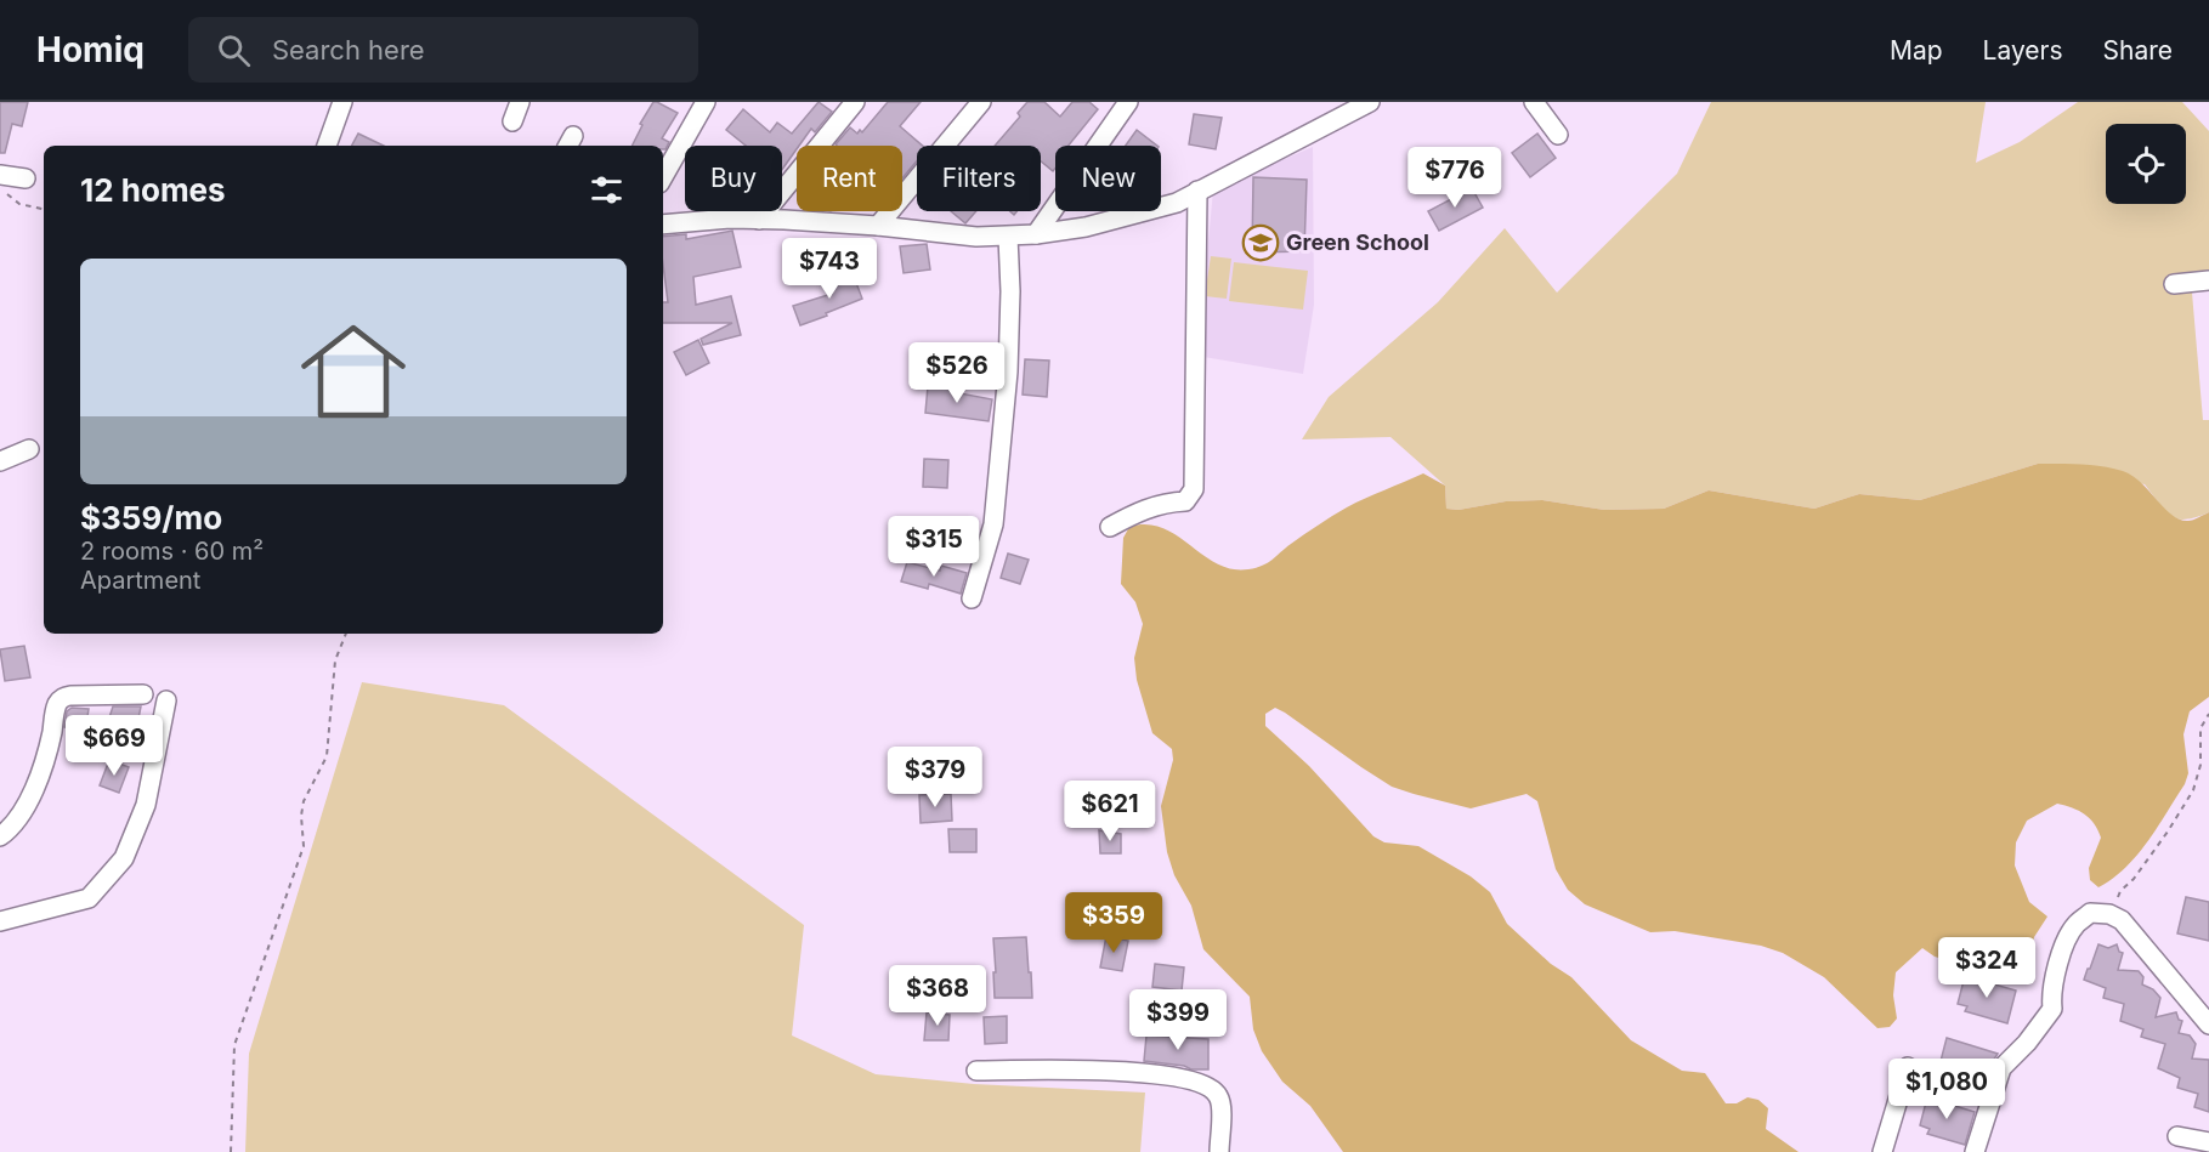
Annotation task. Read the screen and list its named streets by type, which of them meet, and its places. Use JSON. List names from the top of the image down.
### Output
{
  "places": {
    "school or university": ["Green School"]
  },
  "page": {
    "header": "Homiq",
    "search": "Search here",
    "nav": ["Map", "Layers", "Share"],
    "chip": [
      "Buy",
      "Rent",
      "Filters",
      "New"
    ],
    "heading": "12 homes",
    "price": [
      "$776",
      "$743",
      "$526",
      "$315",
      "$669",
      "$379",
      "$621",
      "$359",
      "$324",
      "$368",
      "$399",
      "$1,080"
    ],
    "list": [
      {
        "name": "$359/mo",
        "note": "2 rooms · 60 m² · Apartment"
      }
    ]
  }
}
